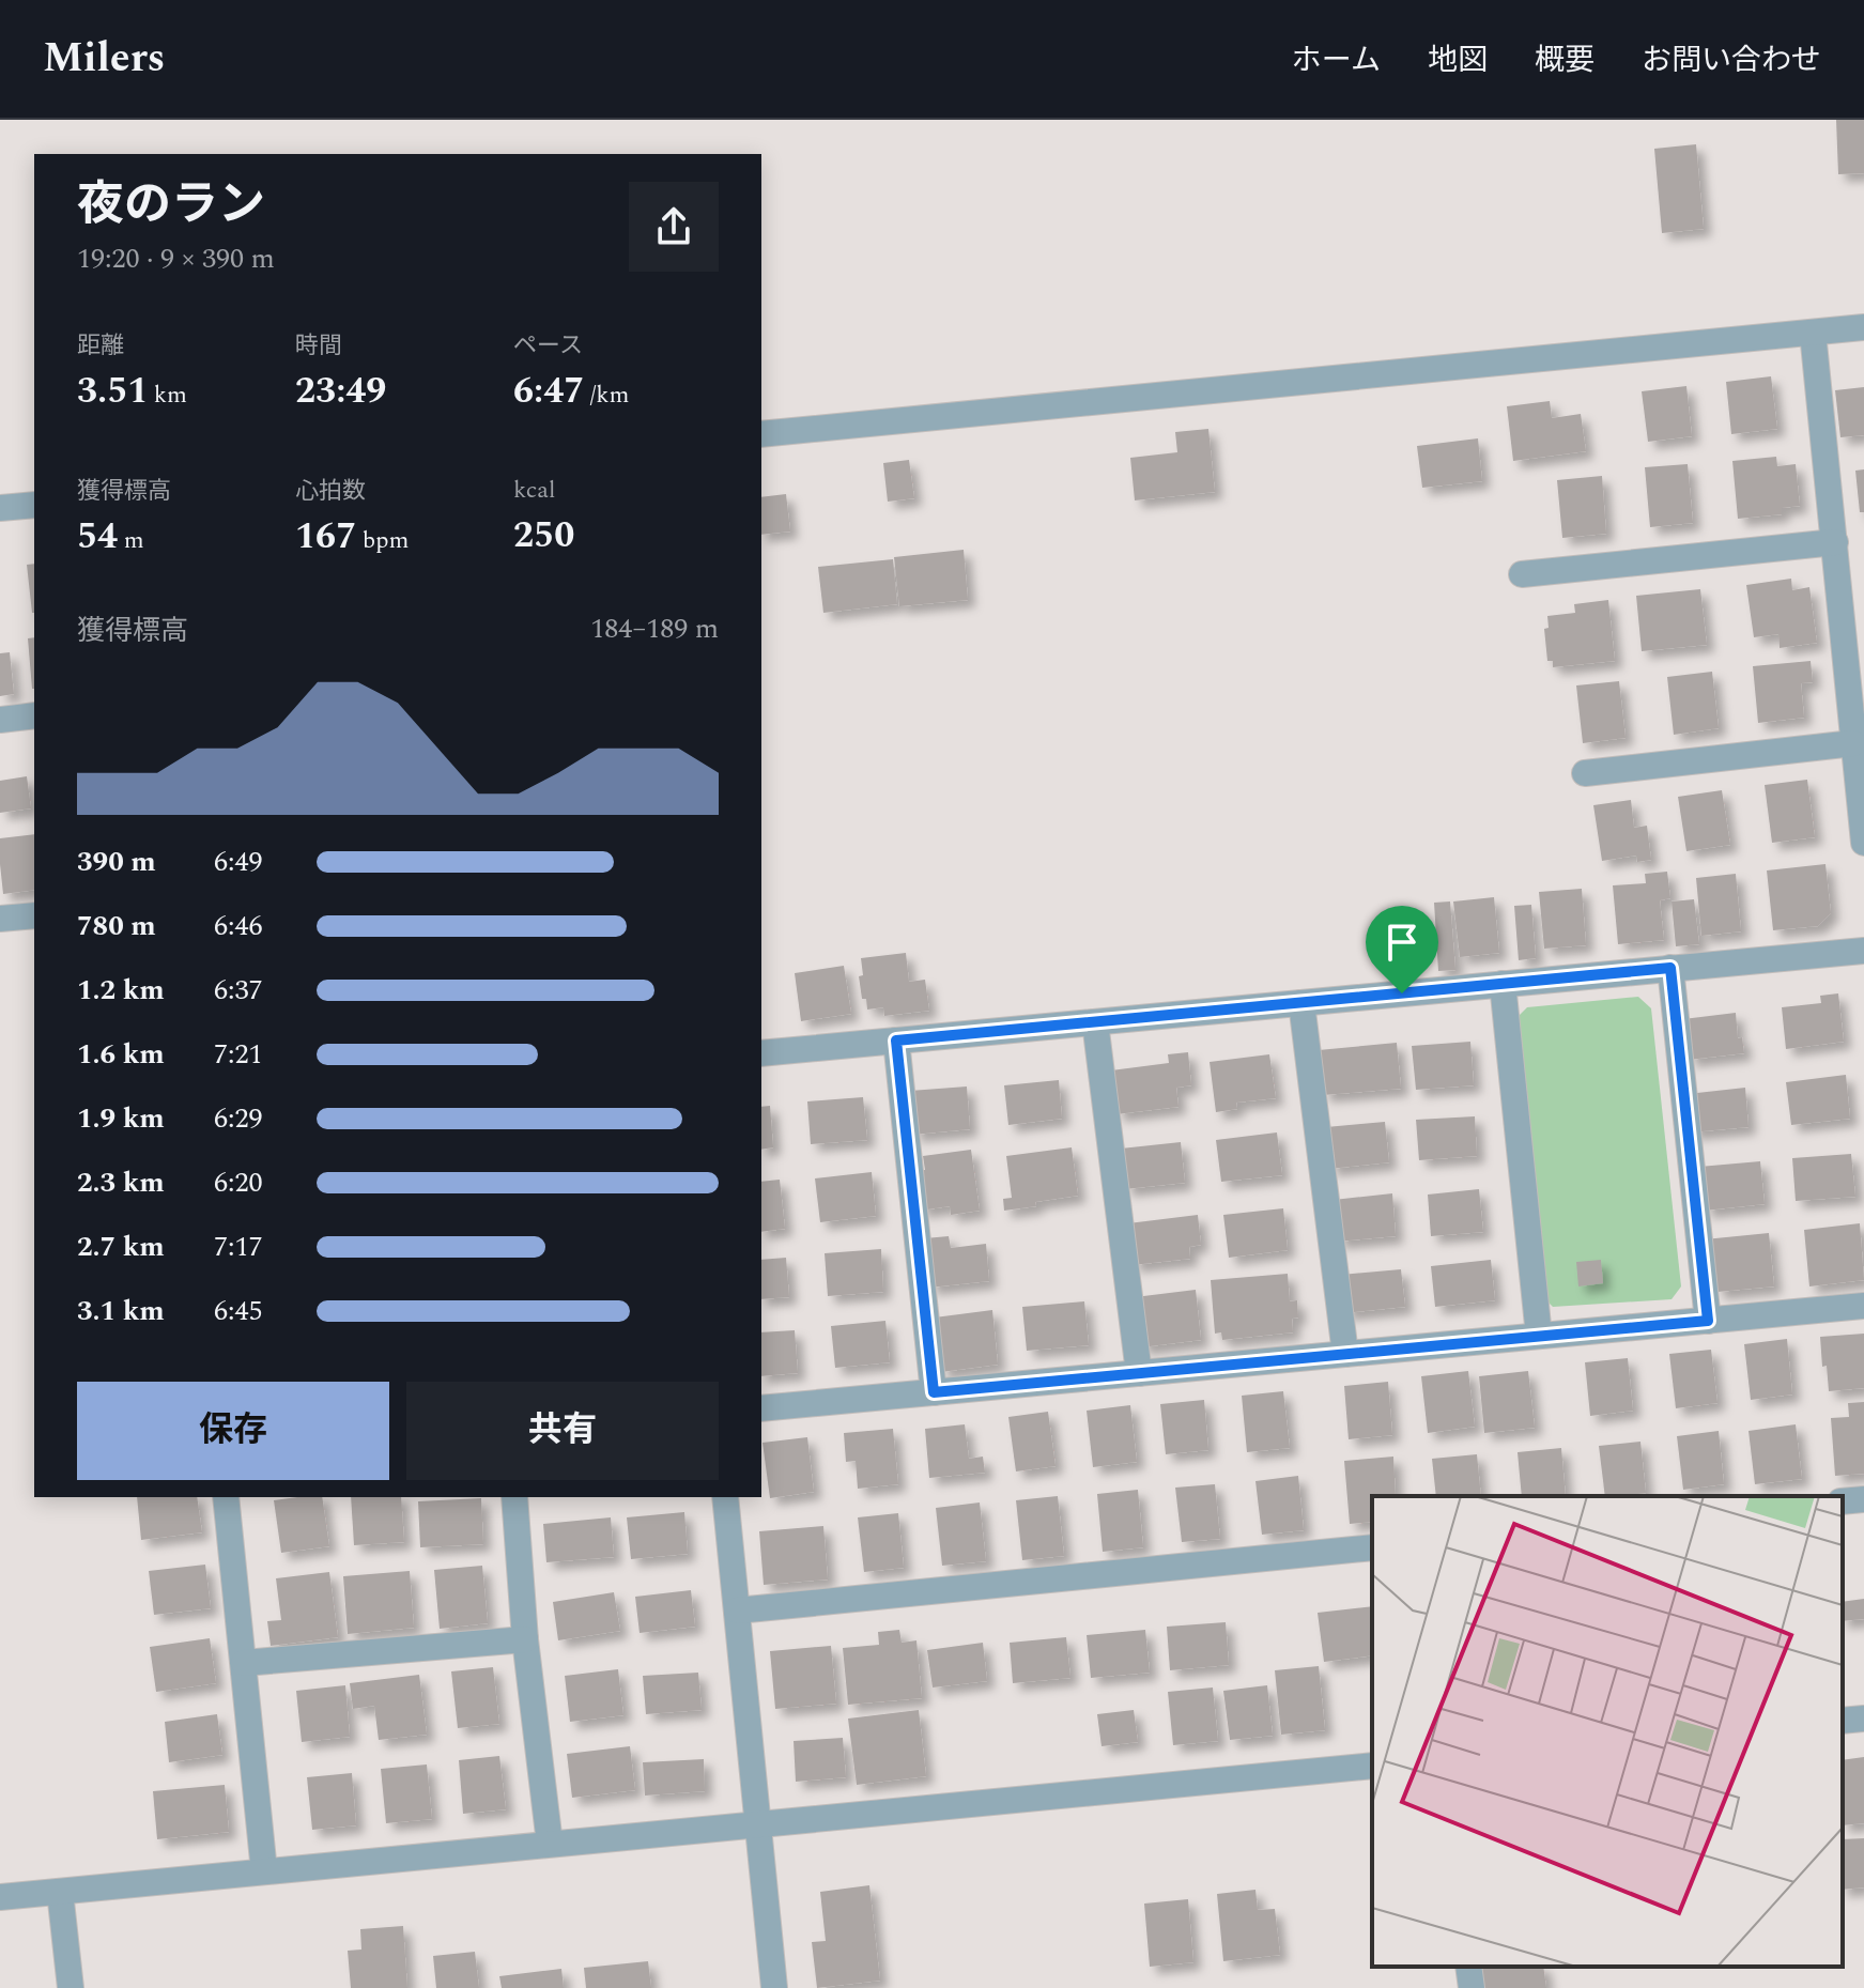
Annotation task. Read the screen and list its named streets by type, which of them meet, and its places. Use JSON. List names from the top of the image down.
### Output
{
  "page": {
    "header": "Milers",
    "nav": [
      "ホーム",
      "地図",
      "概要",
      "お問い合わせ"
    ],
    "heading": ["夜のラン", "19:20 · 9 × 390 m"],
    "stats": [
      ["距離", "3.51 km"],
      ["時間", "23:49"],
      ["ペース", "6:47 /km"],
      ["獲得標高", "54 m"],
      ["心拍数", "167 bpm"],
      ["kcal", "250"]
    ],
    "chart": ["獲得標高", "184–189 m"],
    "list": [
      {
        "name": "390 m",
        "note": "6:49"
      },
      {
        "name": "780 m",
        "note": "6:46"
      },
      {
        "name": "1.2 km",
        "note": "6:37"
      },
      {
        "name": "1.6 km",
        "note": "7:21"
      },
      {
        "name": "1.9 km",
        "note": "6:29"
      },
      {
        "name": "2.3 km",
        "note": "6:20"
      },
      {
        "name": "2.7 km",
        "note": "7:17"
      },
      {
        "name": "3.1 km",
        "note": "6:45"
      }
    ],
    "buttons": ["保存", "共有"]
  }
}
